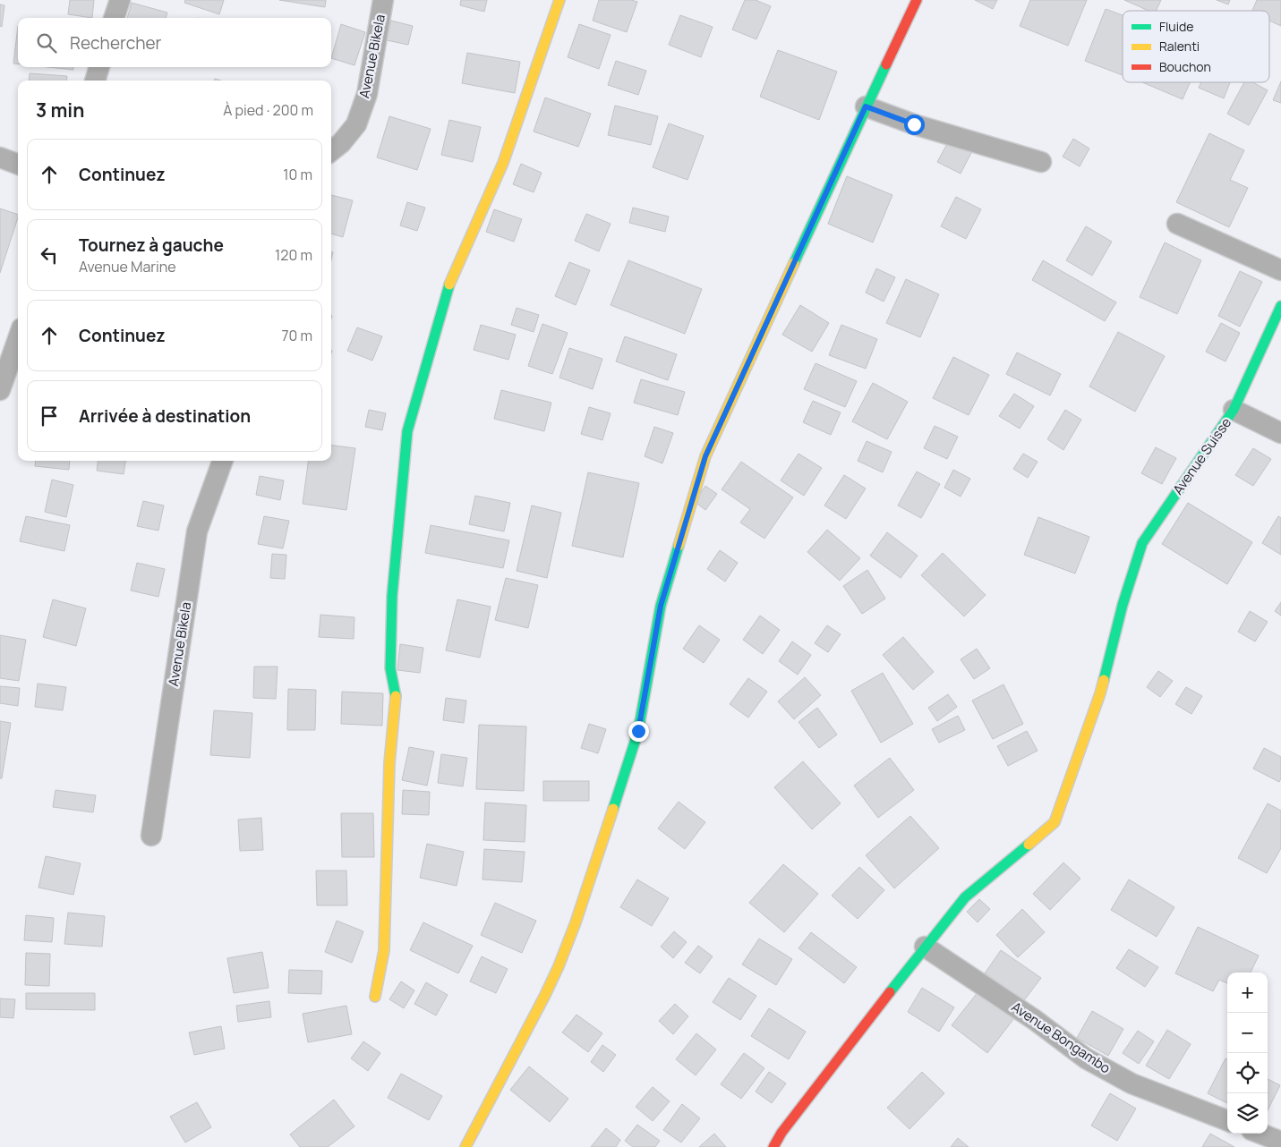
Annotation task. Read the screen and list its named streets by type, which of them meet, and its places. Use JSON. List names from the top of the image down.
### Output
{
  "streets": {
    "street": ["Avenue Bikela", "Avenue Suisse", "Avenue Bongambo"]
  },
  "crossings": [
    ["Avenue Suisse", "Avenue Bongambo"]
  ],
  "legend": ["Fluide", "Ralenti", "Bouchon"],
  "page": {
    "search": "Rechercher",
    "heading": ["3 min", "À pied · 200 m"],
    "list": [
      ["Continuez", "10 m"],
      ["Tournez à gauche", "Avenue Marine", "120 m"],
      ["Continuez", "70 m"],
      "Arrivée à destination"
    ],
    "map_buttons": ["+", "−"]
  }
}
